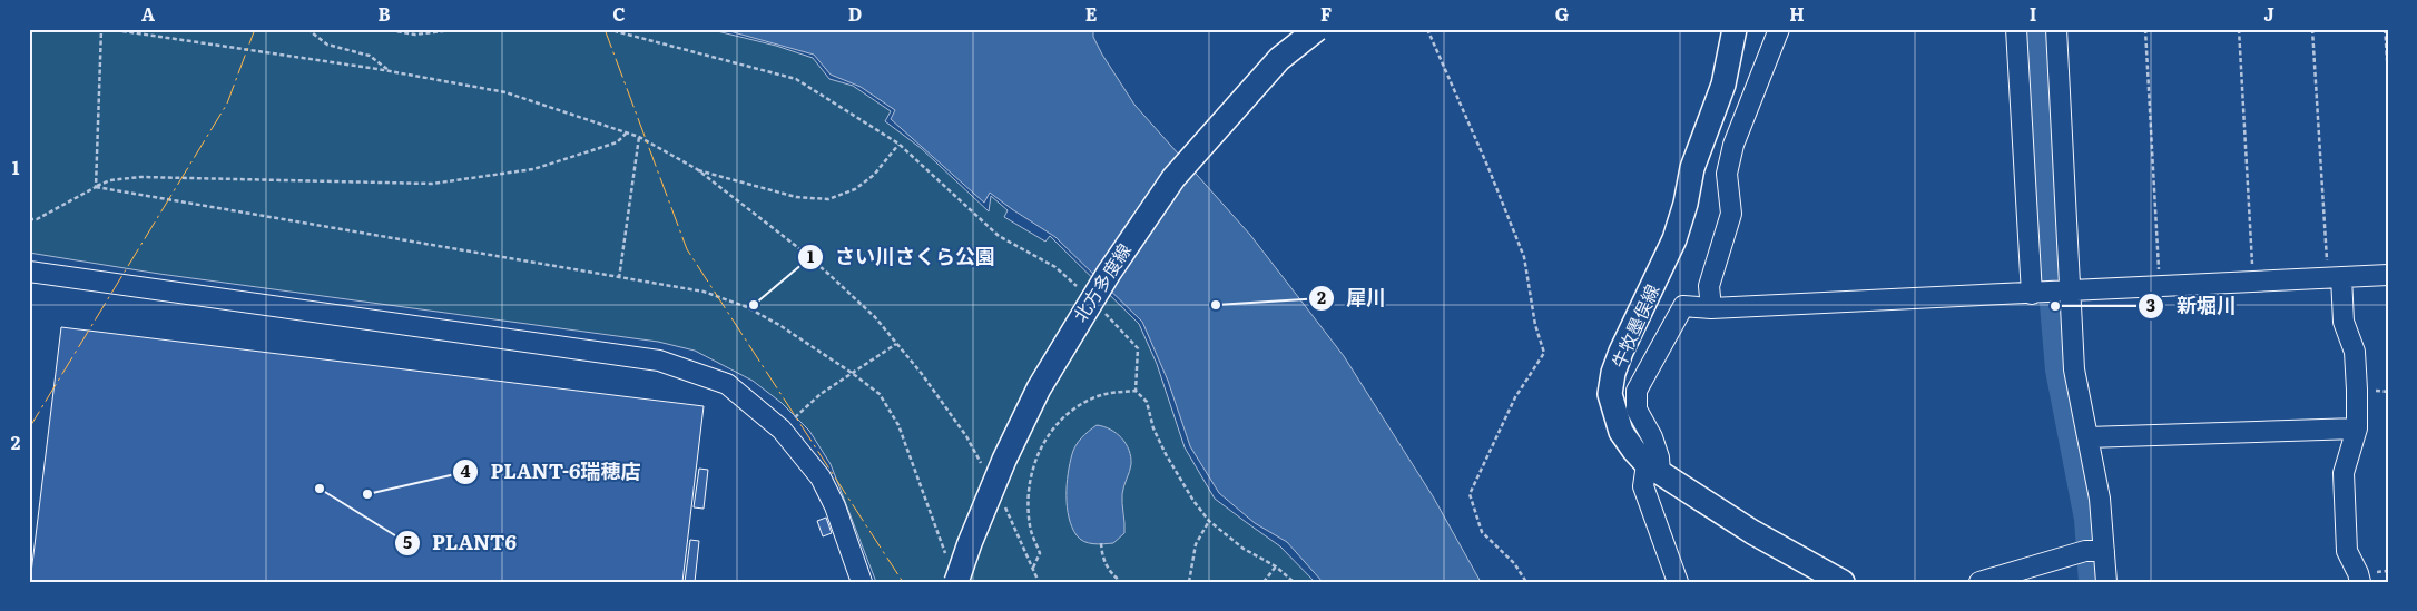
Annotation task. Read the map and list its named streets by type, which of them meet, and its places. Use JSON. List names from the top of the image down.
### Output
{
  "streets": {
    "main road": ["北方多度線", "牛牧墨俣線"]
  },
  "places": [
    "さい川さくら公園",
    "犀川",
    "新堀川",
    "PLANT6",
    "PLANT-6瑞穂店"
  ],
  "grid": {
    "columns": [
      "A",
      "B",
      "C",
      "D",
      "E",
      "F",
      "G",
      "H",
      "I",
      "J"
    ],
    "rows": ["1", "2"]
  }
}
